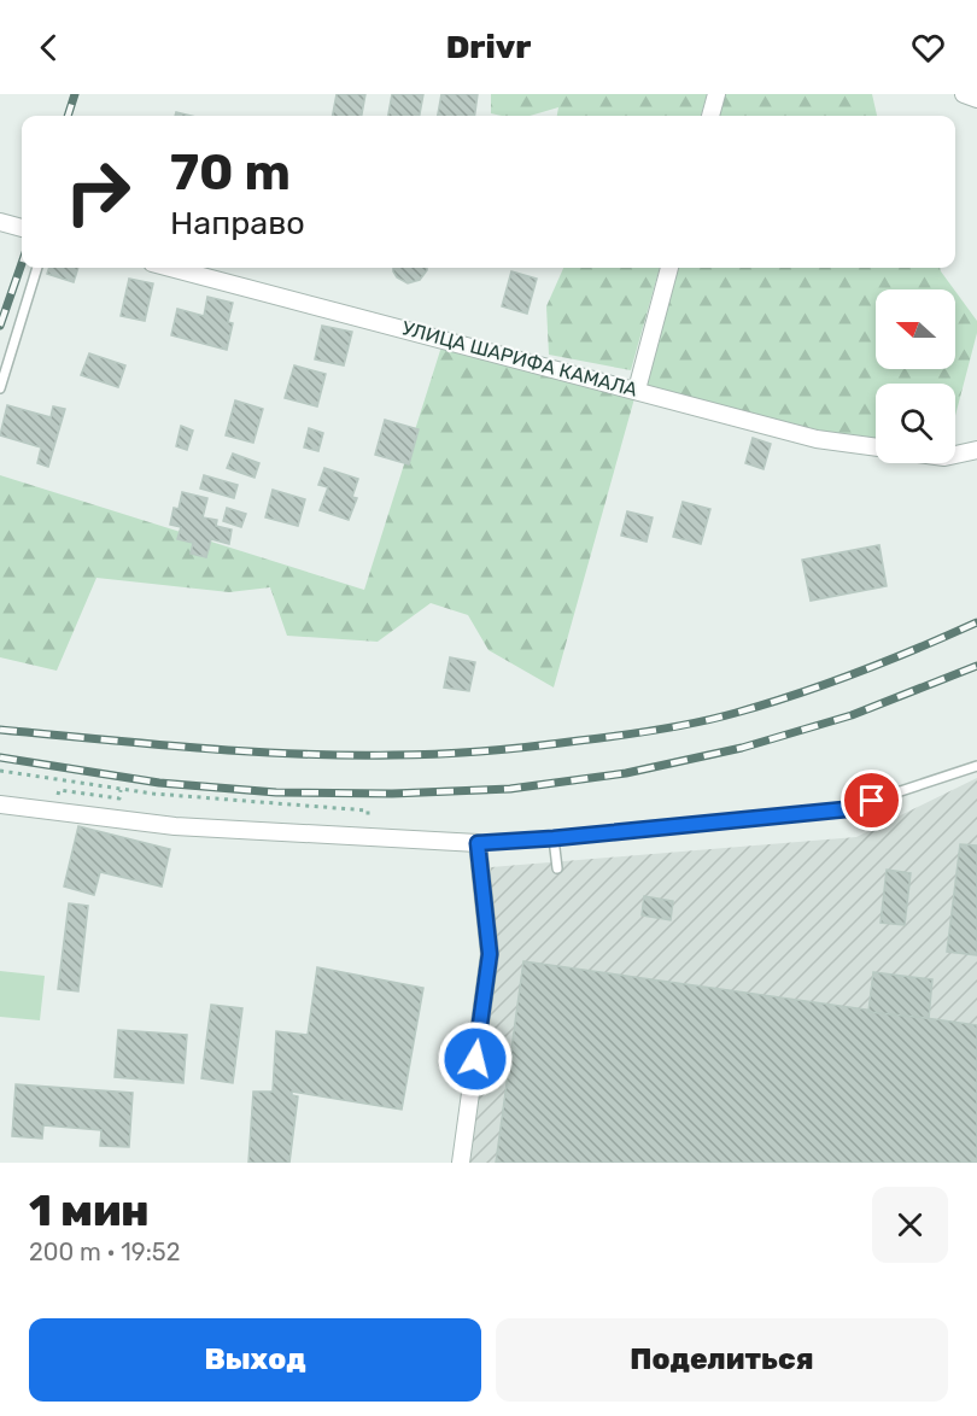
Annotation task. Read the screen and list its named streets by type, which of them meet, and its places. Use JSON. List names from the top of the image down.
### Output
{
  "streets": {
    "street": ["УЛИЦА ШАРИФА КАМАЛА"]
  },
  "north": "left",
  "page": {
    "header": "Drivr",
    "turn": ["70 m", "Направо"],
    "heading": ["1 мин", "200 m · 19:52"],
    "buttons": ["Выход", "Поделиться"]
  }
}
